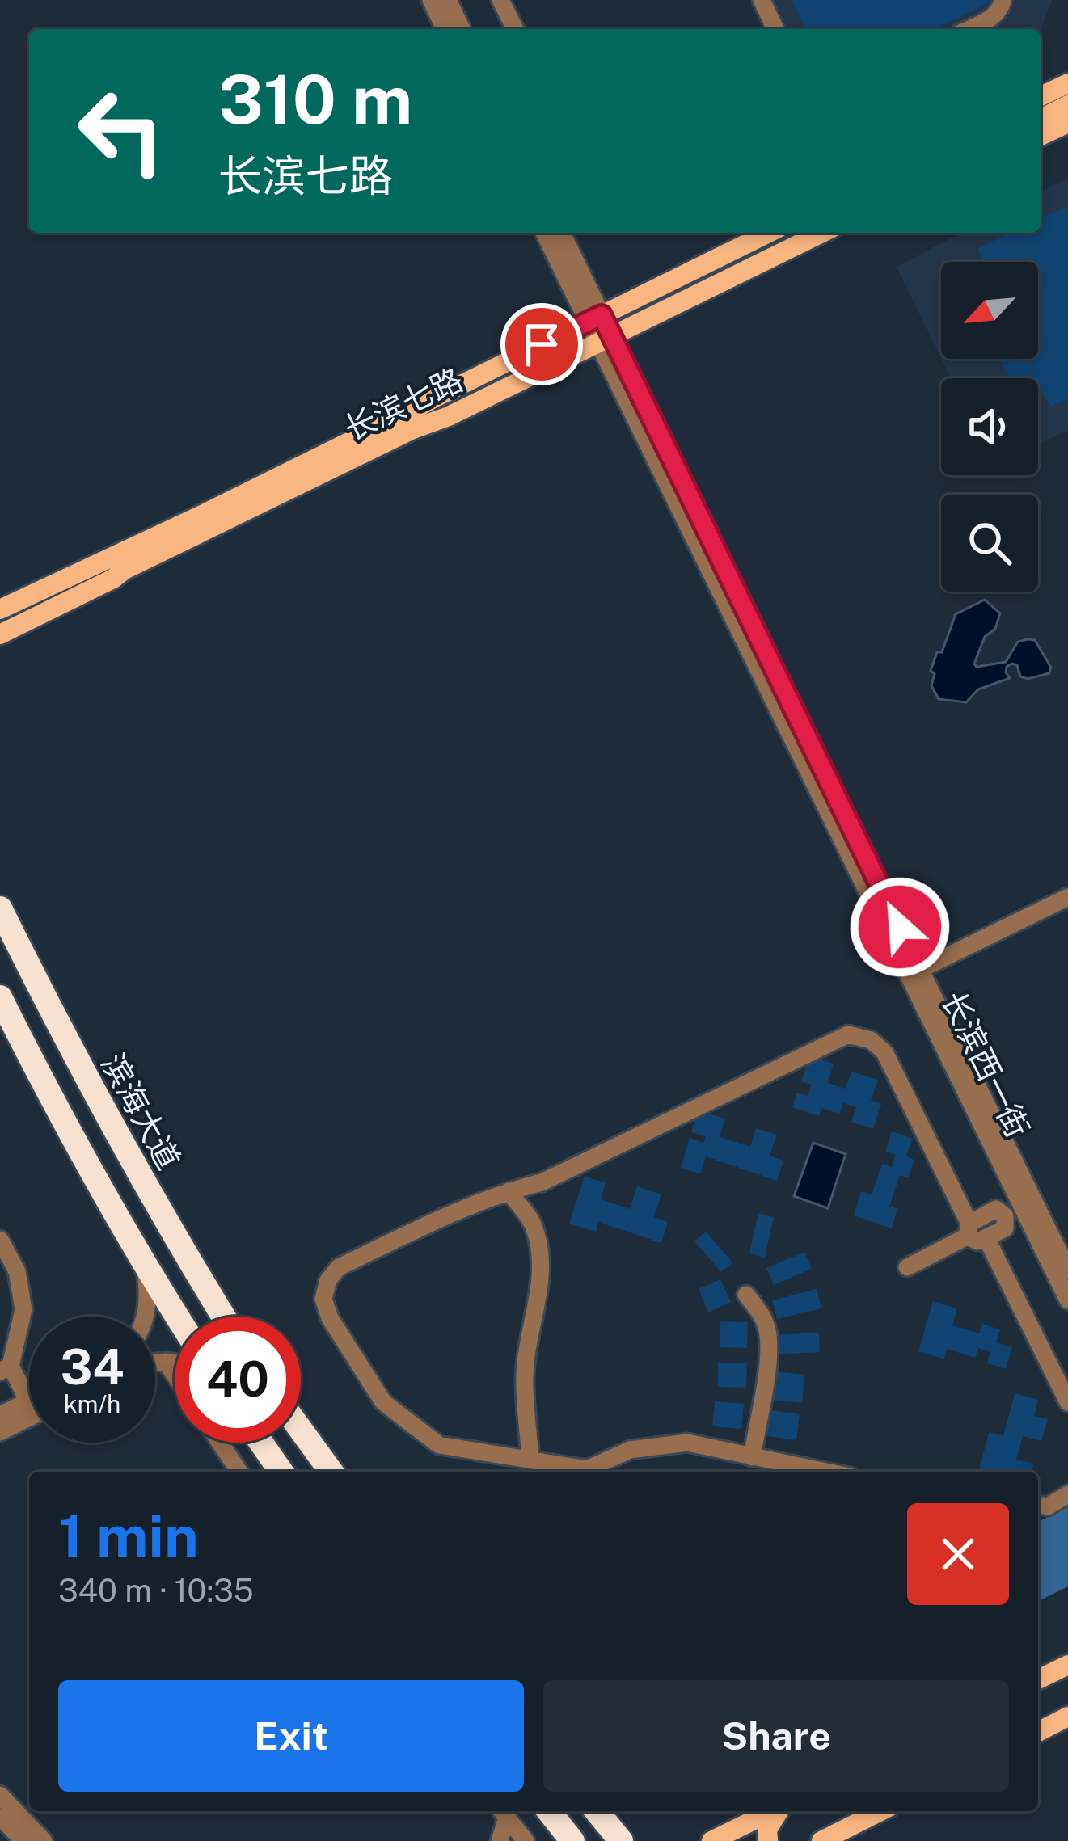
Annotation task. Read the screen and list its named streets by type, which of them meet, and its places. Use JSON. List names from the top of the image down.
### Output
{
  "streets": {
    "highway": ["滨海大道"],
    "main road": ["长滨七路"],
    "street": ["长滨西一街"]
  },
  "crossings": [
    ["长滨七路", "长滨西一街"]
  ],
  "north": "bottom left",
  "page": {
    "turn": ["310 m", "长滨七路"],
    "speed": "34 km/h",
    "limit": "40",
    "heading": ["1 min", "340 m · 10:35"],
    "buttons": ["Exit", "Share"]
  }
}
